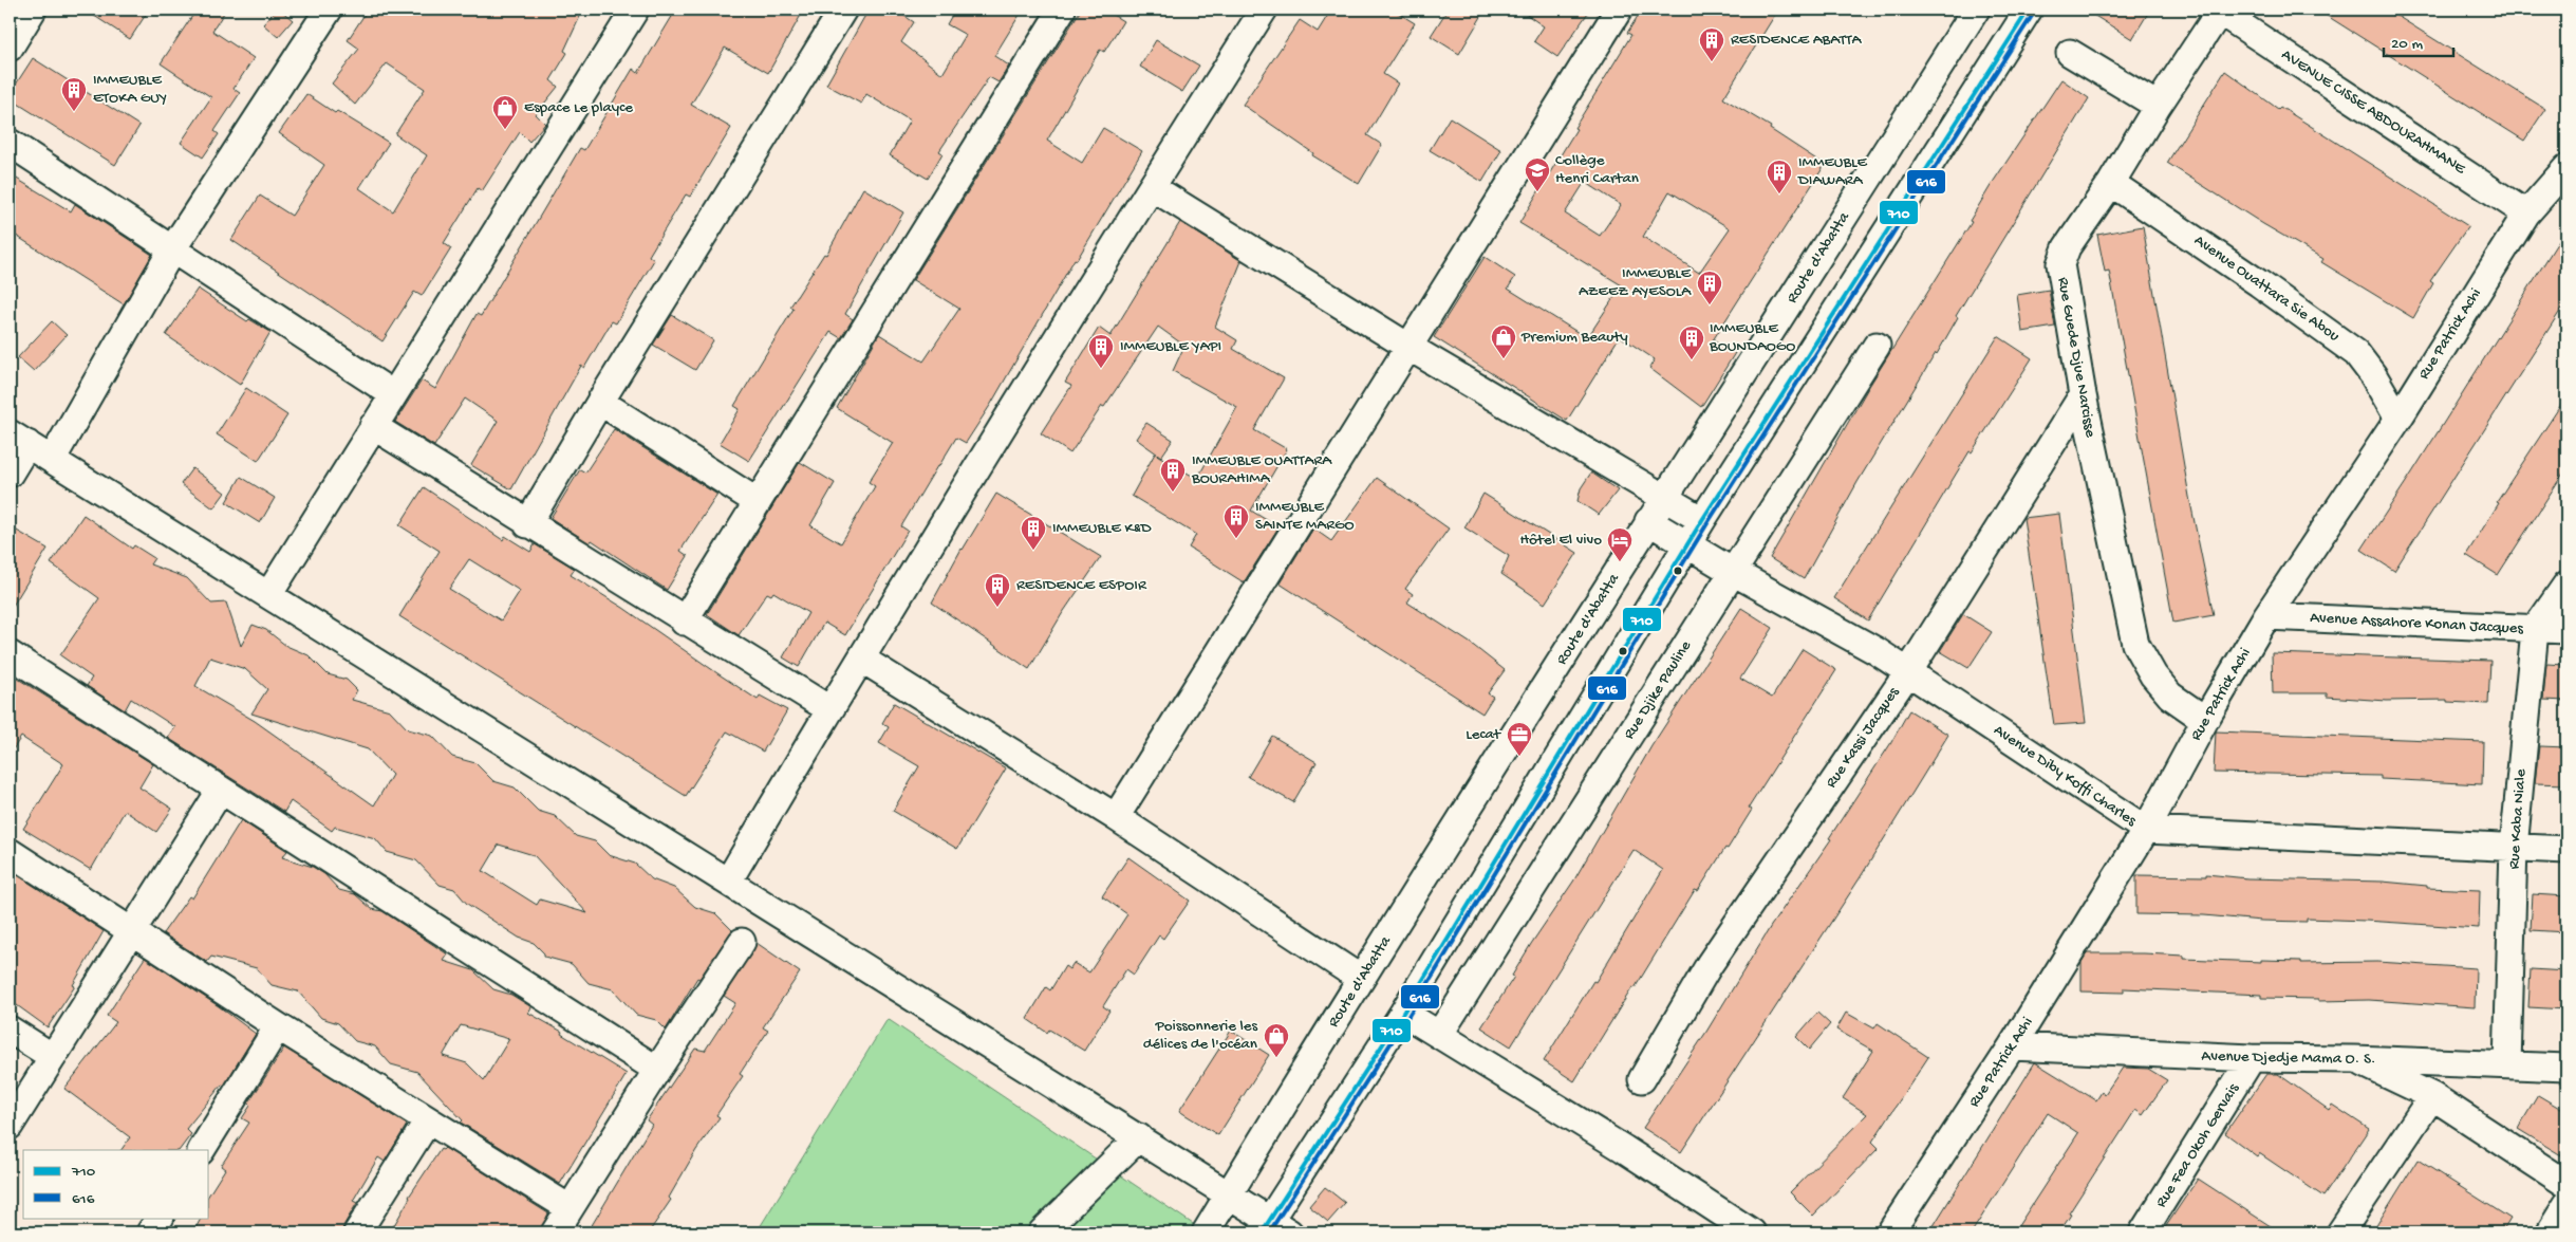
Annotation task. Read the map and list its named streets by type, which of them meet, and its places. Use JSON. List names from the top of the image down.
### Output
{
  "streets": {
    "street": [
      "AVENUE CISSE ABDOURAHMANE",
      "Route d'Abatta",
      "Avenue Ouattara Sie Abou",
      "Rue Patrick Achi",
      "Rue Guede Djue Narcisse",
      "Avenue Assahore Konan Jacques",
      "Rue Djike Pauline",
      "Rue Kassi Jacques",
      "Avenue Diby Koffi Charles",
      "Rue Kaba Niale",
      "Avenue Djedje Mama O. S.",
      "Rue Fea Okoh Gervais"
    ]
  },
  "crossings": [
    ["AVENUE CISSE ABDOURAHMANE", "Rue Patrick Achi"],
    ["AVENUE CISSE ABDOURAHMANE", "Rue Guede Djue Narcisse"],
    ["Route d'Abatta", "Avenue Diby Koffi Charles"],
    ["Avenue Ouattara Sie Abou", "Rue Patrick Achi"],
    ["Avenue Ouattara Sie Abou", "Rue Guede Djue Narcisse"],
    ["Rue Patrick Achi", "Rue Guede Djue Narcisse"],
    ["Rue Patrick Achi", "Avenue Assahore Konan Jacques"],
    ["Rue Patrick Achi", "Avenue Diby Koffi Charles"],
    ["Rue Patrick Achi", "Avenue Djedje Mama O. S."],
    ["Rue Guede Djue Narcisse", "Rue Kassi Jacques"],
    ["Avenue Assahore Konan Jacques", "Rue Kaba Niale"],
    ["Rue Djike Pauline", "Avenue Diby Koffi Charles"],
    ["Rue Kassi Jacques", "Avenue Diby Koffi Charles"],
    ["Avenue Diby Koffi Charles", "Rue Kaba Niale"],
    ["Rue Kaba Niale", "Avenue Djedje Mama O. S."],
    ["Avenue Djedje Mama O. S.", "Rue Fea Okoh Gervais"]
  ],
  "places": {
    "building": [
      "RESIDENCE ABATTA",
      "IMMEUBLE ETOKA GUY",
      "IMMEUBLE DIAWARA",
      "IMMEUBLE AZEEZ AYESOLA",
      "IMMEUBLE BOUNDAOGO",
      "IMMEUBLE YAPI",
      "IMMEUBLE OUATTARA BOURAHIMA",
      "IMMEUBLE SAINTE MARGO",
      "IMMEUBLE K&D",
      "RESIDENCE ESPOIR"
    ],
    "shop": ["Espace Le playce", "Premium Beauty", "Poissonnerie les délices de l'océan"],
    "school or university": ["Collège Henri Cartan"],
    "hotel": ["Hôtel El vivo"],
    "office": ["Lecat"]
  },
  "lines": ["transit line 710", "transit line 616"],
  "legend": ["710", "616"],
  "scale_bar": "20 m"
}
